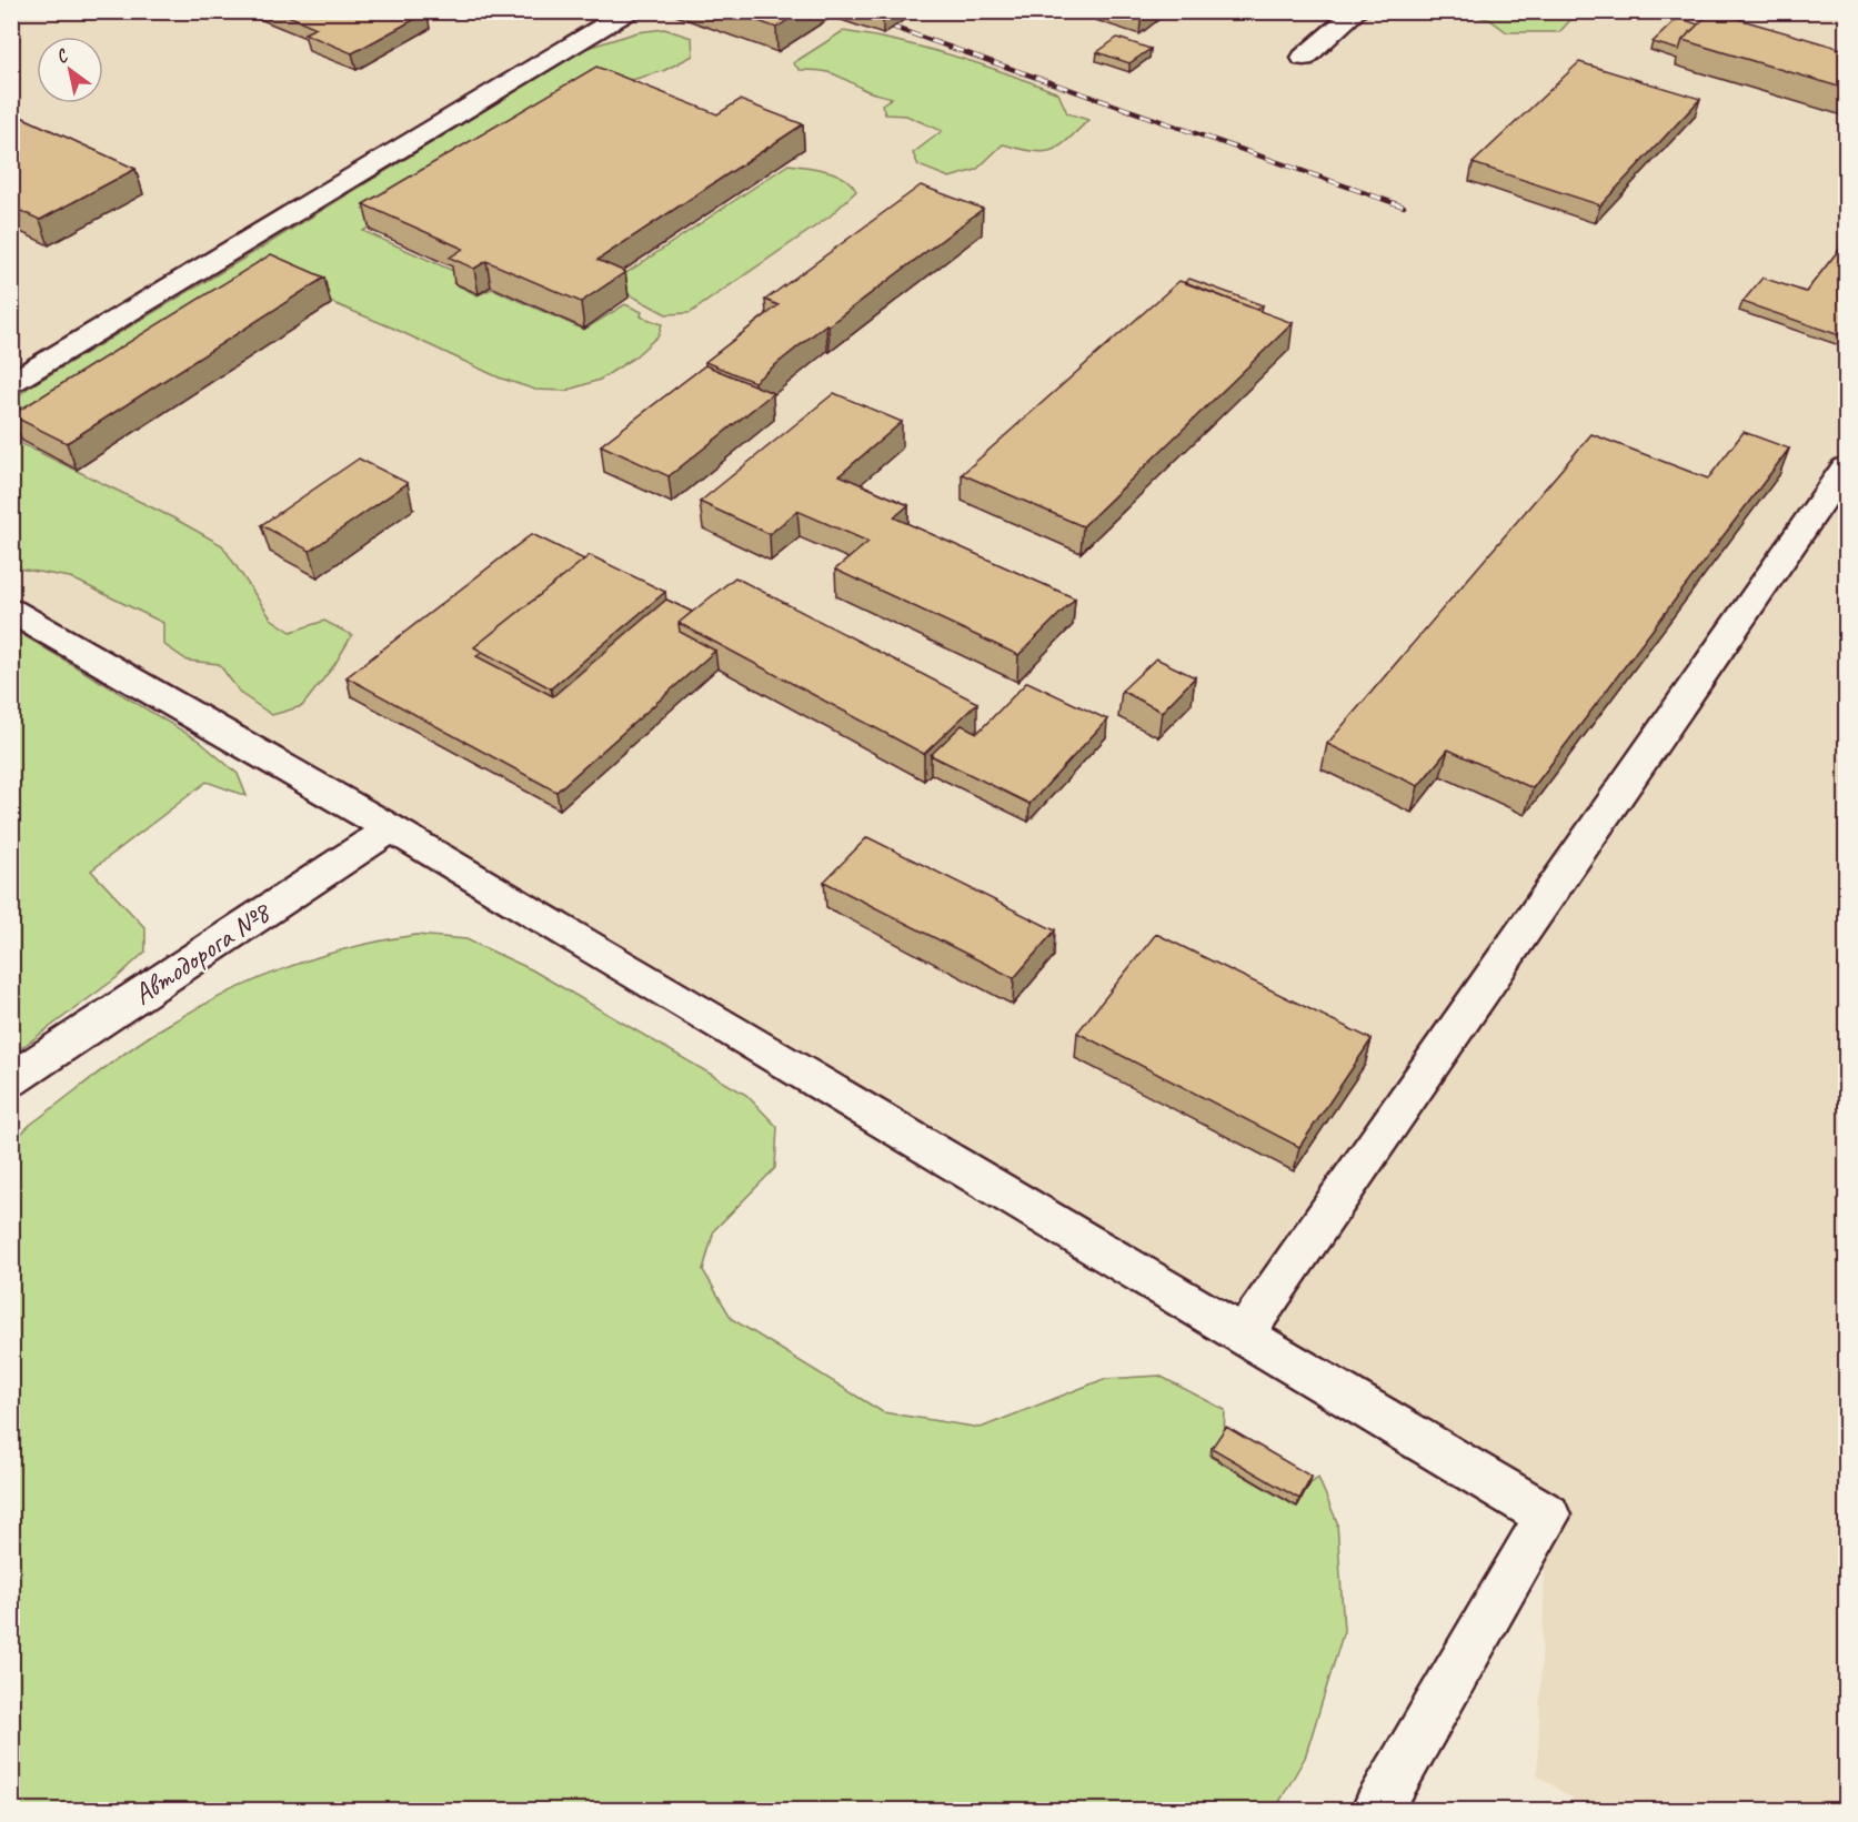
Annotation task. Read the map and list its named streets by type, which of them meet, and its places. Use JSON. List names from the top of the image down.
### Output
{
  "streets": {
    "street": ["Автодорога №8"]
  },
  "north": "top left"
}
